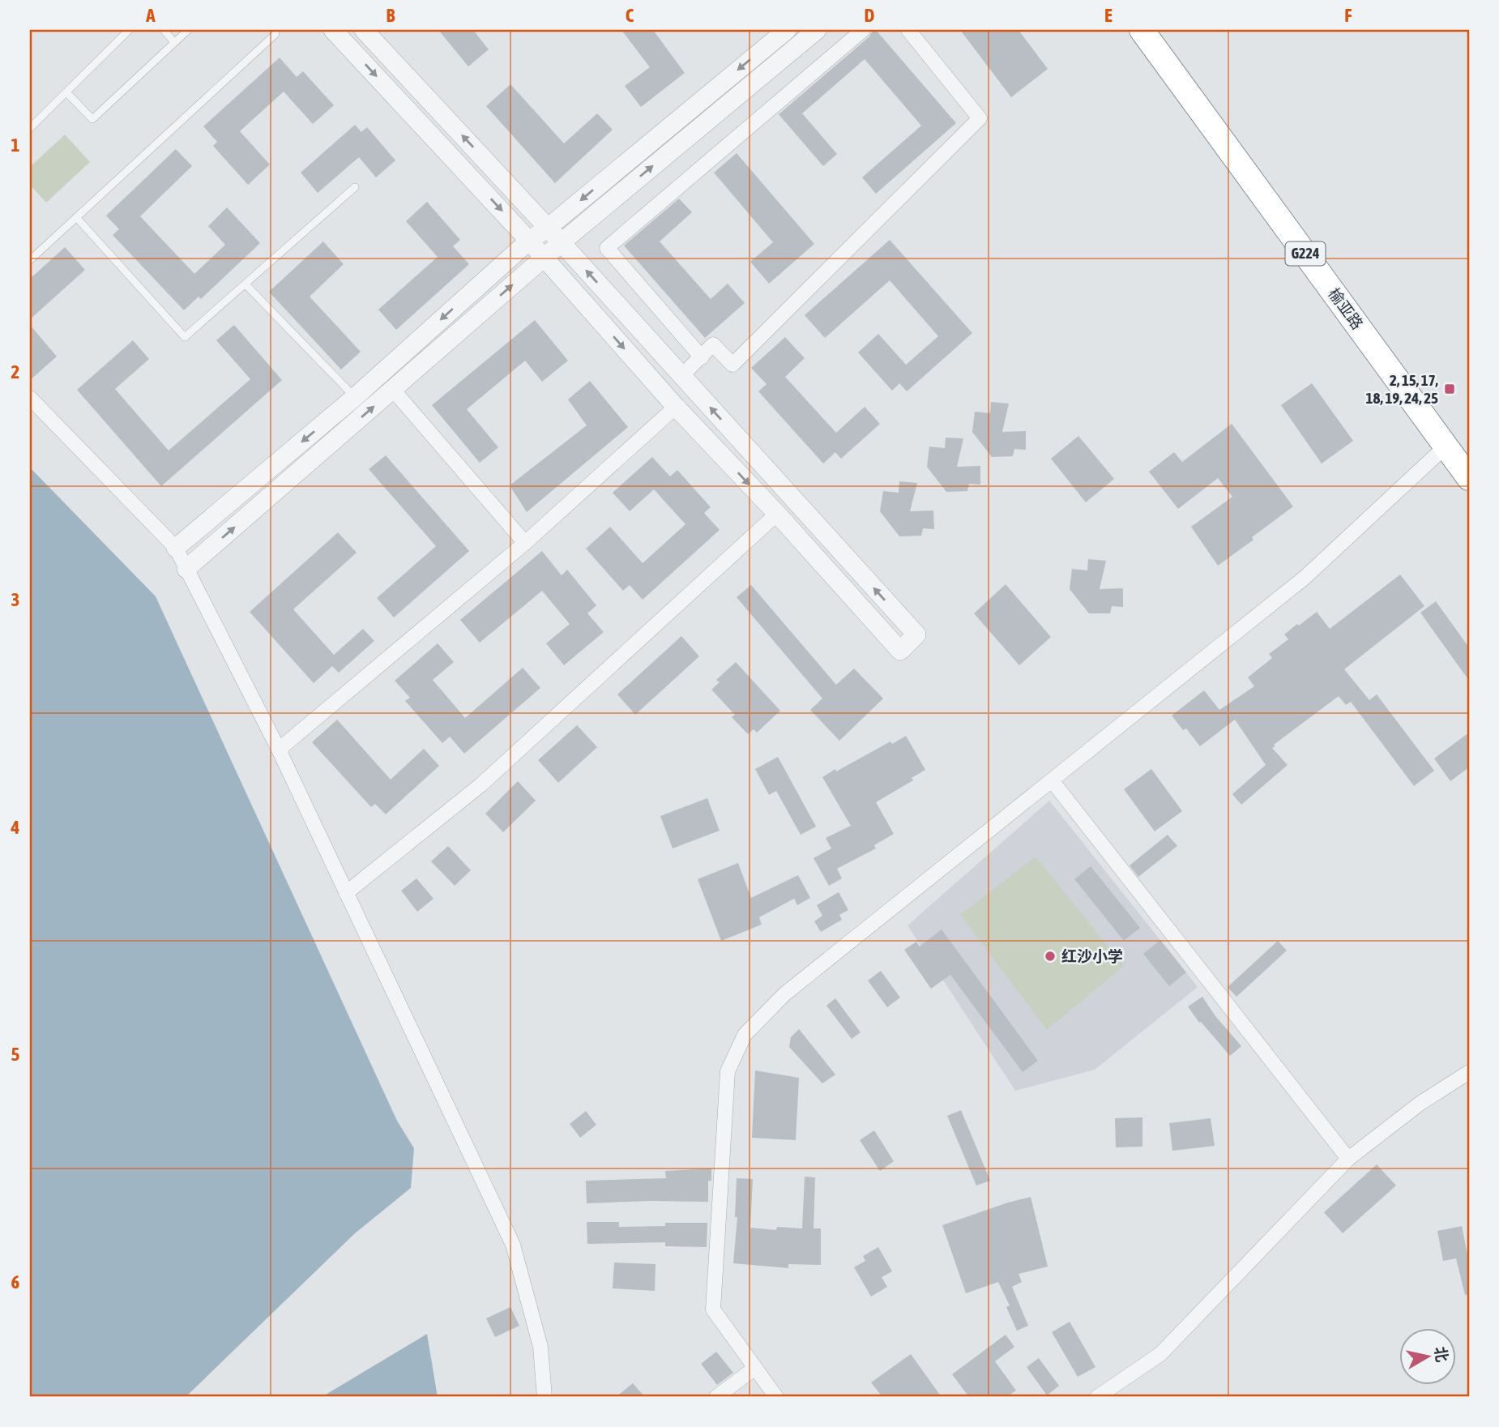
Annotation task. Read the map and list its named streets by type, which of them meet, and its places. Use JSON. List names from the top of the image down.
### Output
{
  "streets": {
    "highway": ["G224", "榆亚路"]
  },
  "places": {
    "transit": ["2, 15, 17, 18, 19, 24, 25"],
    "other": ["红沙小学"]
  },
  "north": "right",
  "grid": {
    "columns": [
      "A",
      "B",
      "C",
      "D",
      "E",
      "F"
    ],
    "rows": [
      "1",
      "2",
      "3",
      "4",
      "5",
      "6"
    ]
  }
}
